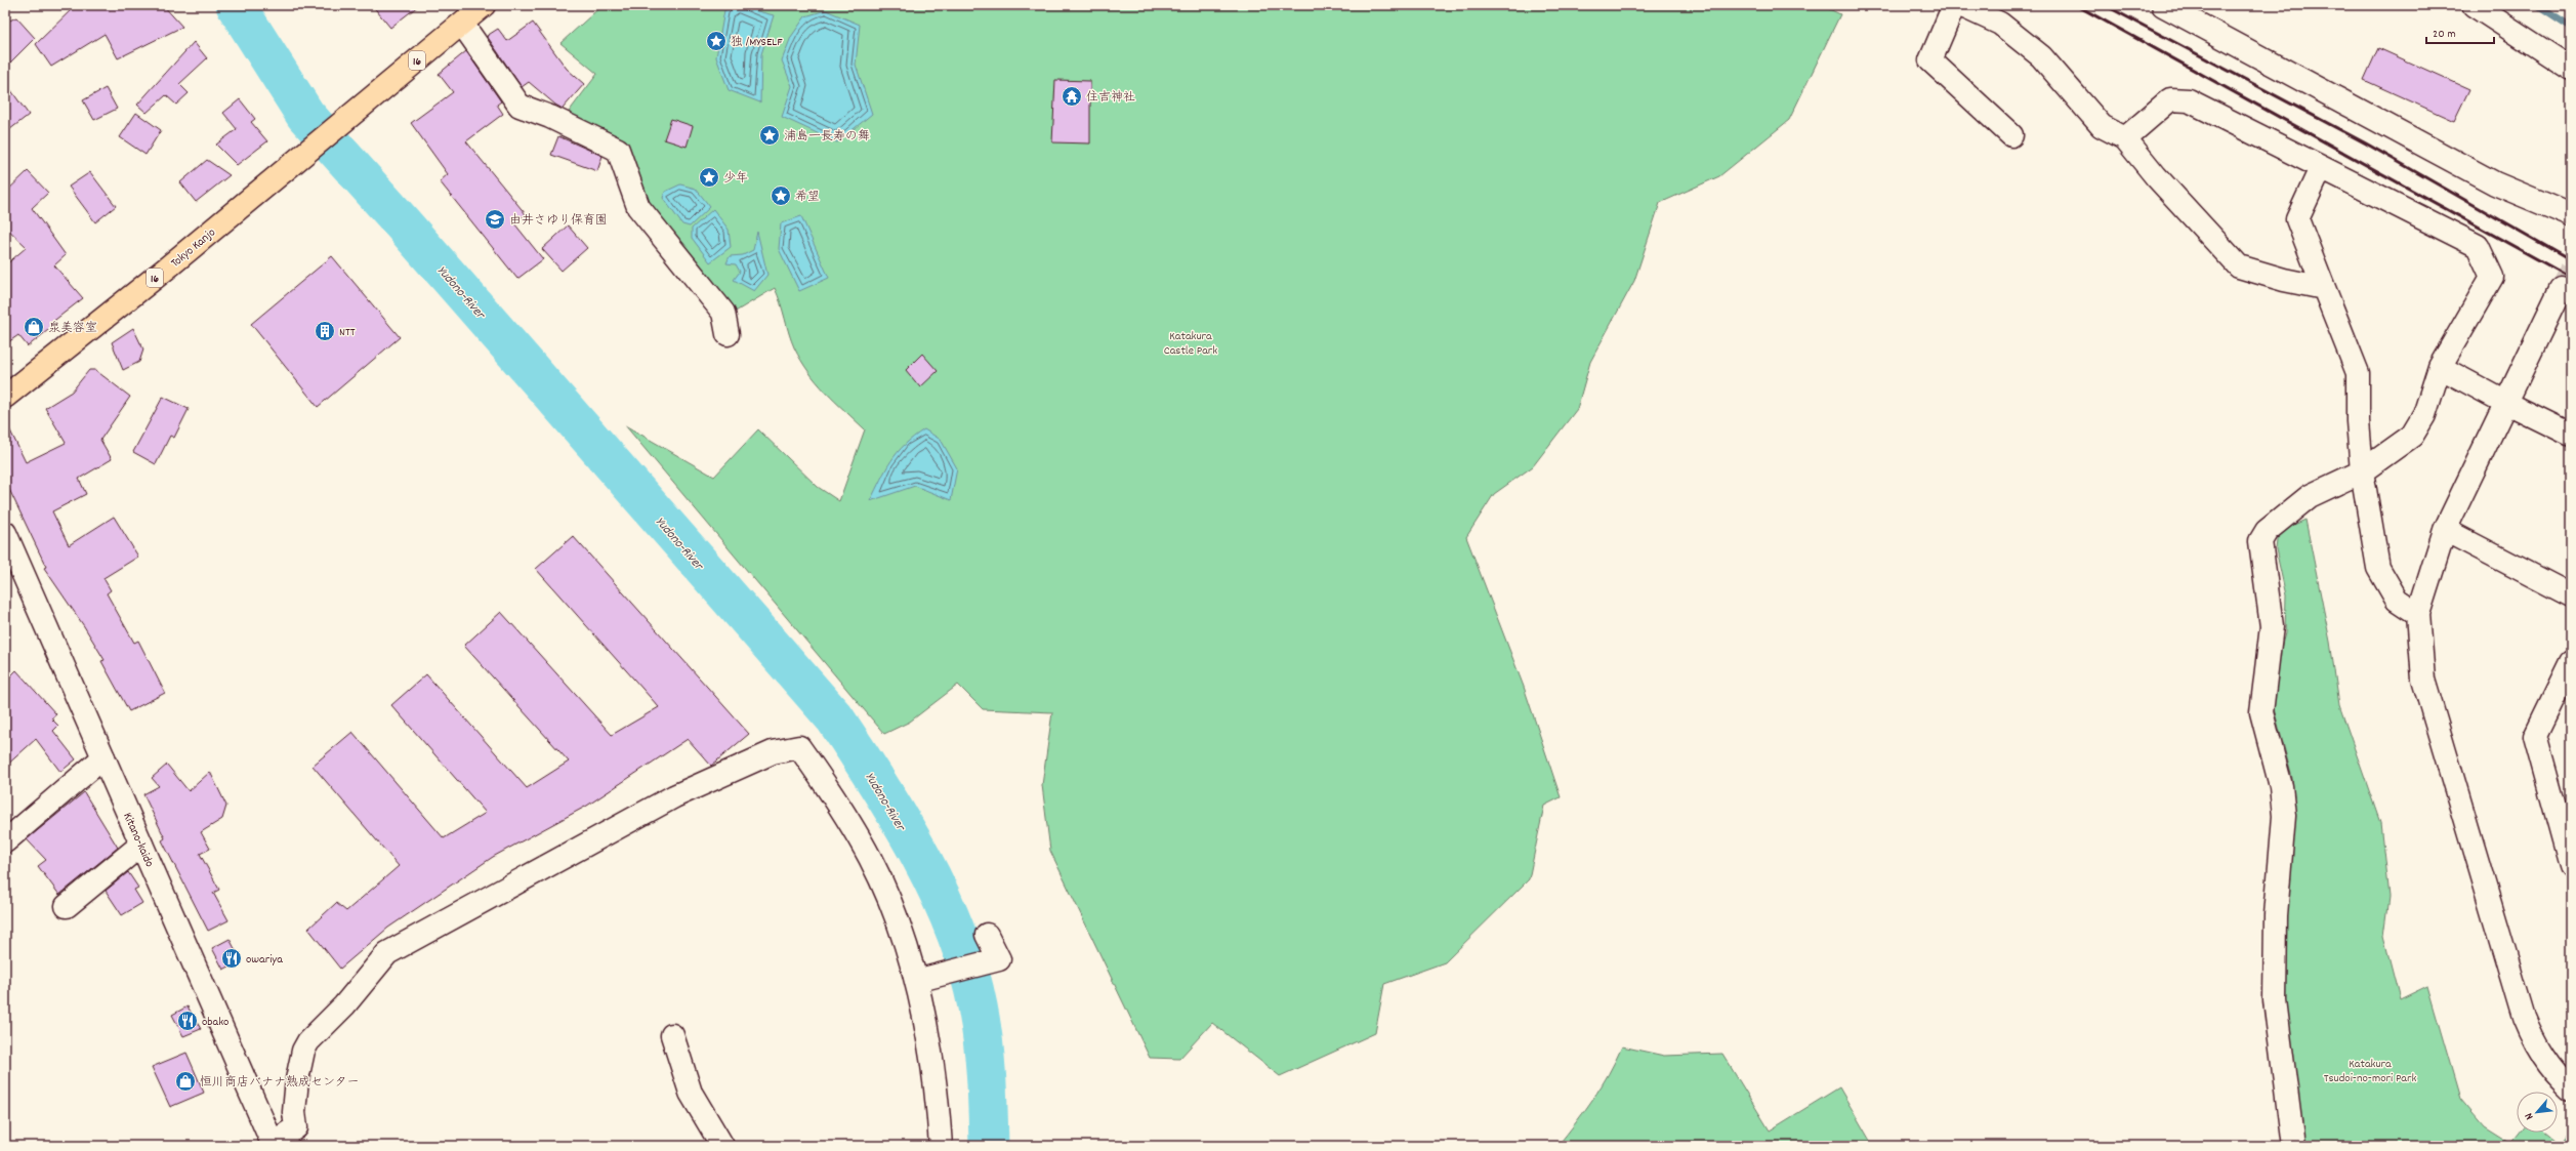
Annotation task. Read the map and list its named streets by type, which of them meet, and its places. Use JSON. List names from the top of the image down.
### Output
{
  "streets": {
    "highway": ["16", "Tokyo Kanjo"],
    "street": ["Kitano-kaido"]
  },
  "crossings": [
    ["16", "Tokyo Kanjo"]
  ],
  "water": ["Yudono-River"],
  "parks": ["Katakura Castle Park", "Katakura Tsudoi-no-mori Park"],
  "places": {
    "place": [
      "独 /MYSELF",
      "浦島一長寿の舞",
      "少年",
      "希望"
    ],
    "temple": ["住吉神社"],
    "school or university": ["由井さゆり保育園"],
    "shop": ["泉美容室", "恒川商店バナナ熟成センター"],
    "building": ["NTT"],
    "restaurant": ["owariya", "obako"]
  },
  "scale_bar": "20 m",
  "north": "bottom left"
}
